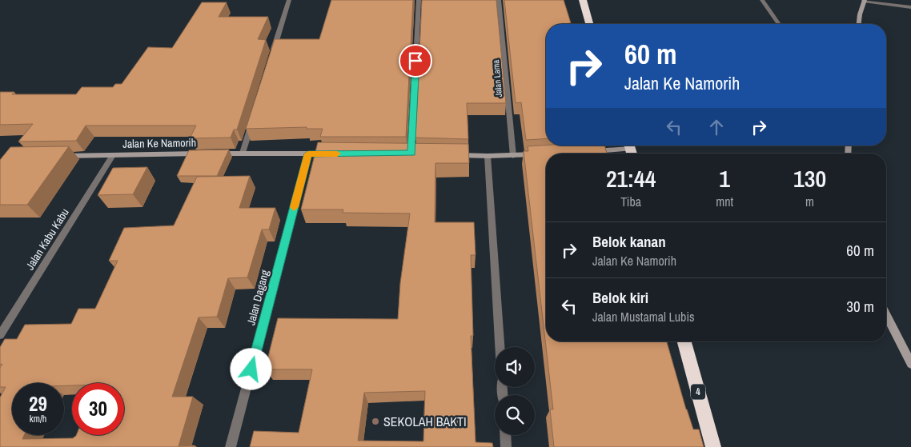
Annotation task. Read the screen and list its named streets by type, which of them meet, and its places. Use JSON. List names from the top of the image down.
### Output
{
  "streets": {
    "highway": ["4"],
    "street": [
      "Jalan Lama",
      "Jalan Ke Namorih",
      "Jalan Kabu Kabu",
      "Jalan Dagang"
    ]
  },
  "crossings": [
    ["Jalan Ke Namorih", "Jalan Kabu Kabu"],
    ["Jalan Ke Namorih", "Jalan Dagang"]
  ],
  "places": ["SEKOLAH BAKTI"],
  "page": {
    "turn": ["60 m", "Jalan Ke Namorih"],
    "eta": [
      "21:44",
      "Tiba",
      "1",
      "mnt",
      "130",
      "m"
    ],
    "list": [
      {
        "name": "Belok kanan",
        "note": "Jalan Ke Namorih",
        "value": "60 m"
      },
      {
        "name": "Belok kiri",
        "note": "Jalan Mustamal Lubis",
        "value": "30 m"
      }
    ],
    "speed": "29 km/h",
    "limit": "30"
  }
}
